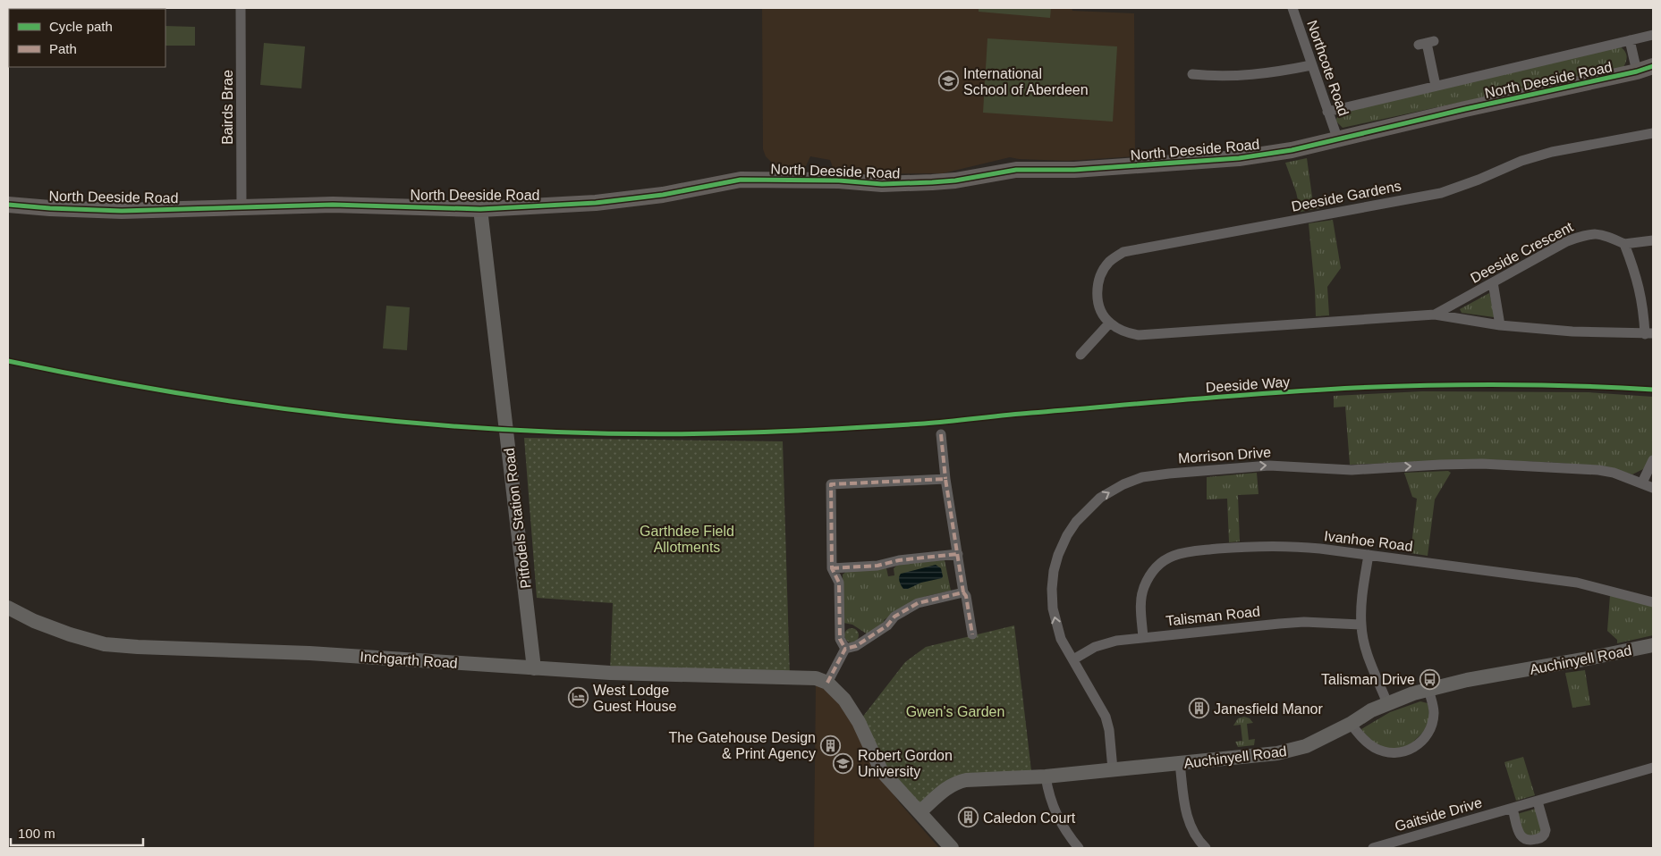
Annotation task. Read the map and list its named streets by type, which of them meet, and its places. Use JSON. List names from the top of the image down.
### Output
{
  "streets": {
    "main road": ["North Deeside Road"],
    "street": [
      "Northcote Road",
      "Bairds Brae",
      "Deeside Gardens",
      "Deeside Crescent",
      "Morrison Drive",
      "Pitfodels Station Road",
      "Ivanhoe Road",
      "Talisman Road",
      "Inchgarth Road",
      "Auchinyell Road",
      "Gaitside Drive"
    ],
    "cycle path": ["Deeside Way"]
  },
  "crossings": [
    ["Northcote Road", "North Deeside Road"],
    ["North Deeside Road", "Bairds Brae"],
    ["North Deeside Road", "Pitfodels Station Road"],
    ["Morrison Drive", "Talisman Road"],
    ["Morrison Drive", "Auchinyell Road"],
    ["Pitfodels Station Road", "Inchgarth Road"],
    ["Ivanhoe Road", "Talisman Road"]
  ],
  "one_way": ["Morrison Drive"],
  "parks": ["Garthdee Field Allotments", "Gwen's Garden"],
  "places": {
    "school or university": ["International School of Aberdeen", "Robert Gordon University"],
    "bus stop": ["Talisman Drive"],
    "hotel": ["West Lodge Guest House"],
    "building": ["Janesfield Manor", "The Gatehouse Design & Print Agency", "Caledon Court"]
  },
  "legend": ["Cycle path", "Path"],
  "scale_bar": "100 m"
}
